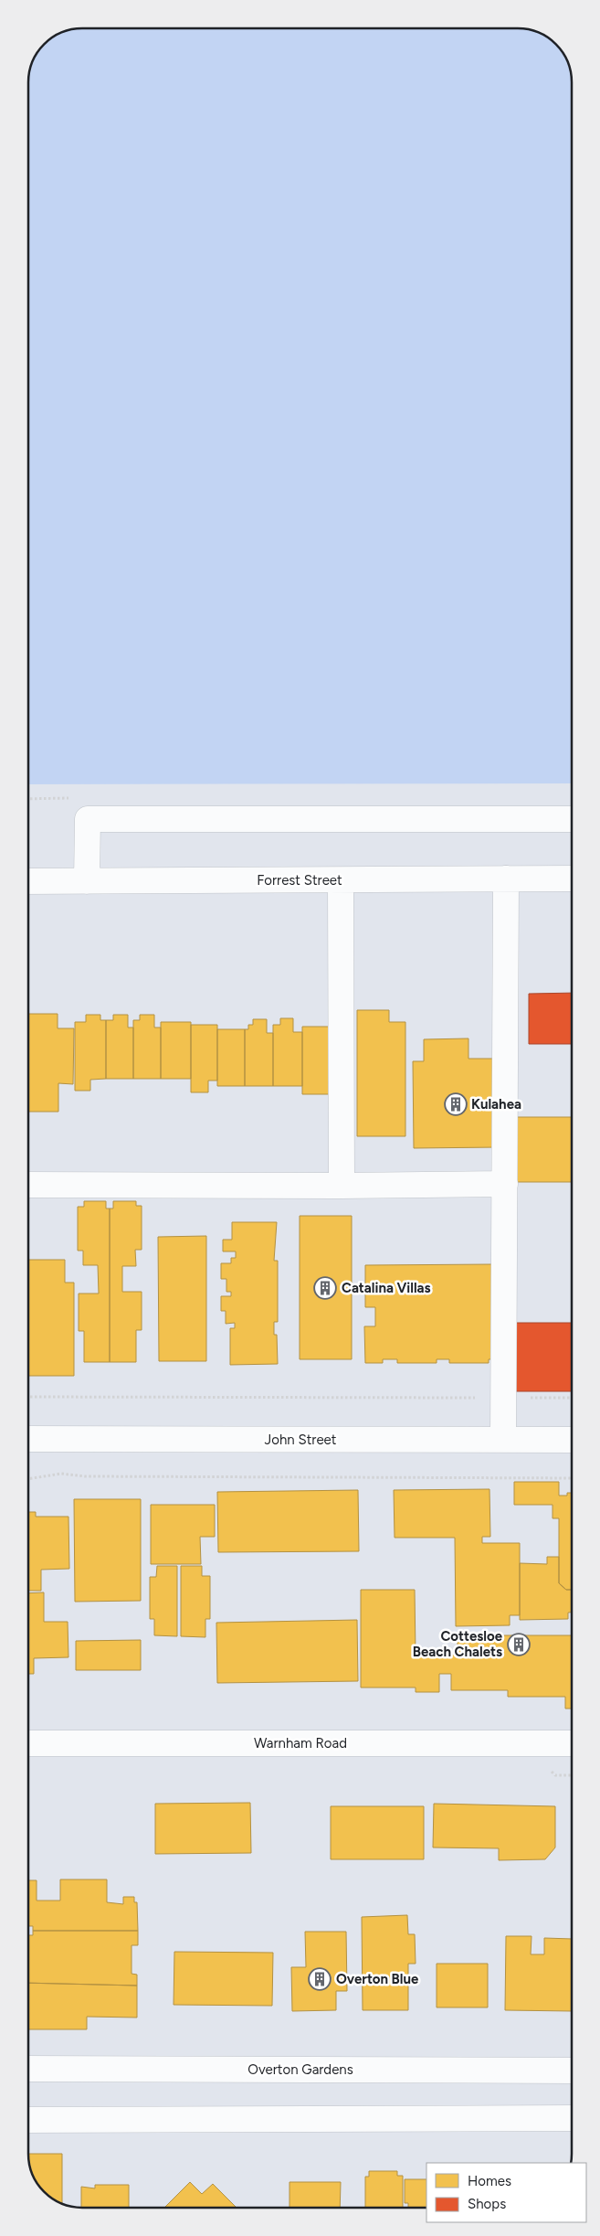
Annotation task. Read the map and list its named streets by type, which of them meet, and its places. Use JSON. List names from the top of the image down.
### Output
{
  "streets": {
    "street": [
      "Forrest Street",
      "John Street",
      "Warnham Road",
      "Overton Gardens"
    ]
  },
  "places": {
    "building": [
      "Kulahea",
      "Catalina Villas",
      "Cottesloe Beach Chalets",
      "Overton Blue"
    ]
  },
  "legend": ["Homes", "Shops"]
}
